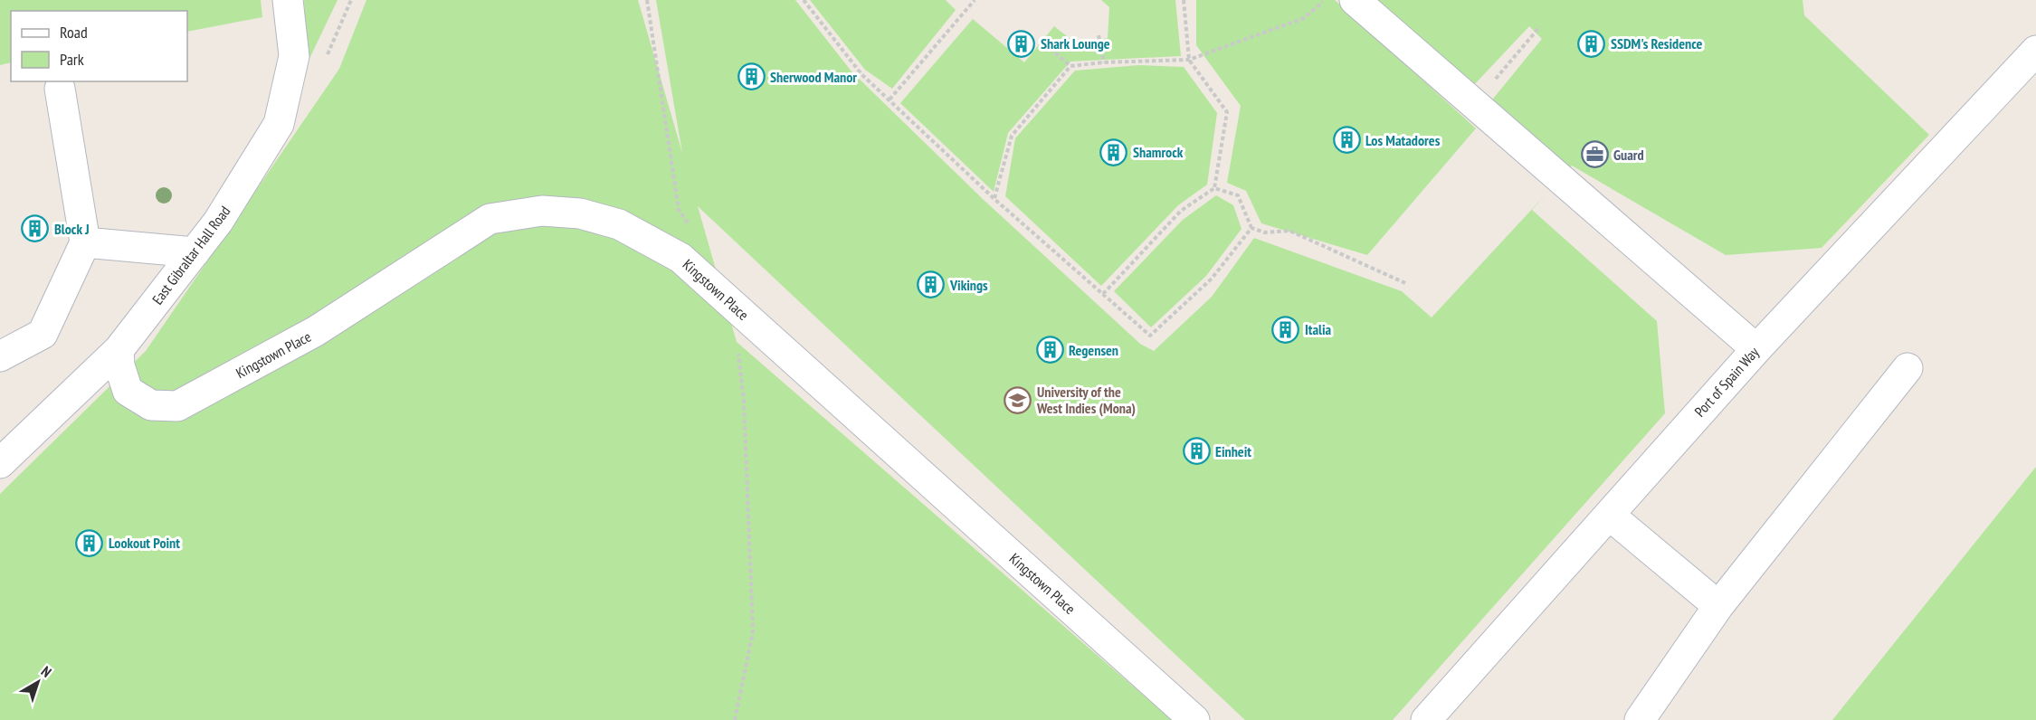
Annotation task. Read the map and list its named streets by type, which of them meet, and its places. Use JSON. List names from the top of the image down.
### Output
{
  "streets": {
    "street": ["East Gibraltar Hall Road", "Kingstown Place", "Port of Spain Way"]
  },
  "crossings": [
    ["East Gibraltar Hall Road", "Kingstown Place"]
  ],
  "places": {
    "building": [
      "Shark Lounge",
      "SSDM's Residence",
      "Sherwood Manor",
      "Los Matadores",
      "Shamrock",
      "Block J",
      "Vikings",
      "Italia",
      "Regensen",
      "Einheit",
      "Lookout Point"
    ],
    "office": ["Guard"],
    "school or university": ["University of the West Indies (Mona)"]
  },
  "legend": ["Road", "Park"],
  "north": "top right"
}
